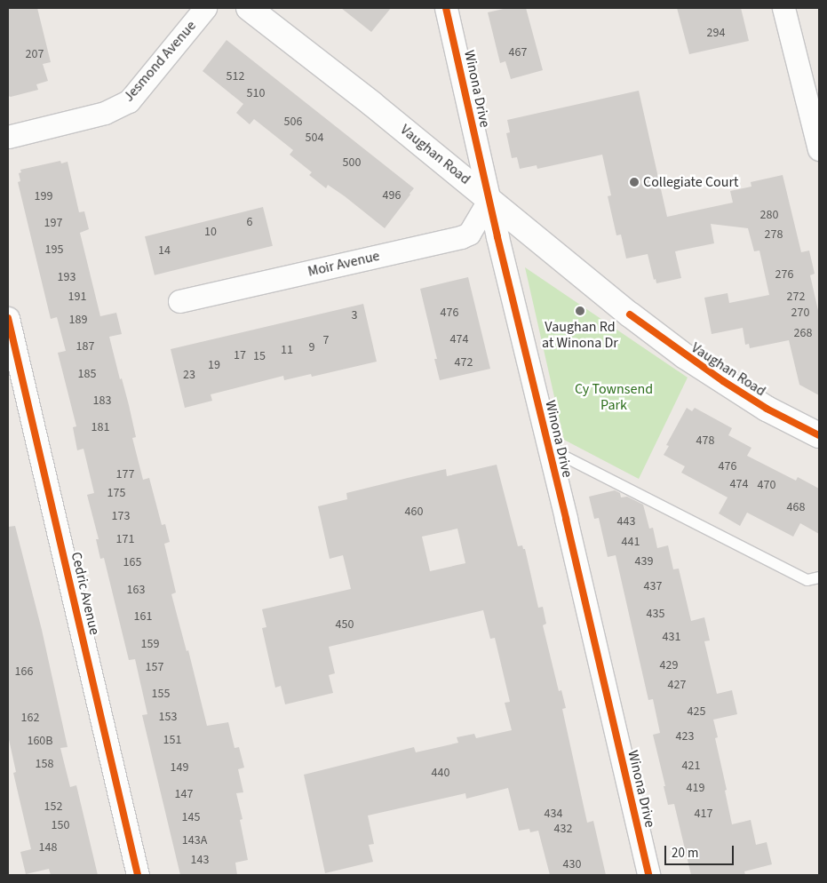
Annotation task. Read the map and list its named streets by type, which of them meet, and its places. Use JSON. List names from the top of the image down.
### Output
{
  "streets": {
    "street": [
      "Jesmond Avenue",
      "Winona Drive",
      "Vaughan Road",
      "Moir Avenue",
      "Cedric Avenue"
    ]
  },
  "crossings": [
    ["Winona Drive", "Vaughan Road"],
    ["Winona Drive", "Moir Avenue"],
    ["Vaughan Road", "Moir Avenue"]
  ],
  "parks": ["Cy Townsend Park"],
  "places": ["Collegiate Court", "Vaughan Rd at Winona Dr"],
  "house_numbers": [
    "294",
    "467",
    "207",
    "512",
    "510",
    "506",
    "504",
    "500",
    "496",
    "199",
    "280",
    "6",
    "197",
    "10",
    "278",
    "195",
    "14",
    "276",
    "193",
    "191",
    "272",
    "476",
    "270",
    "3",
    "189",
    "268",
    "474",
    "7",
    "187",
    "9",
    "11",
    "17",
    "15",
    "472",
    "19",
    "185",
    "23",
    "183",
    "181",
    "478",
    "476",
    "177",
    "474",
    "470",
    "175",
    "468",
    "460",
    "173",
    "443",
    "171",
    "441",
    "439",
    "165",
    "437",
    "163",
    "435",
    "161",
    "450",
    "431",
    "159",
    "429",
    "157",
    "166",
    "427",
    "155",
    "425",
    "153",
    "162",
    "423",
    "151",
    "160B",
    "158",
    "421",
    "149",
    "440",
    "419",
    "147",
    "152",
    "434",
    "417",
    "145",
    "150",
    "432",
    "143A",
    "148",
    "143",
    "430"
  ],
  "scale_bar": "20 m"
}
